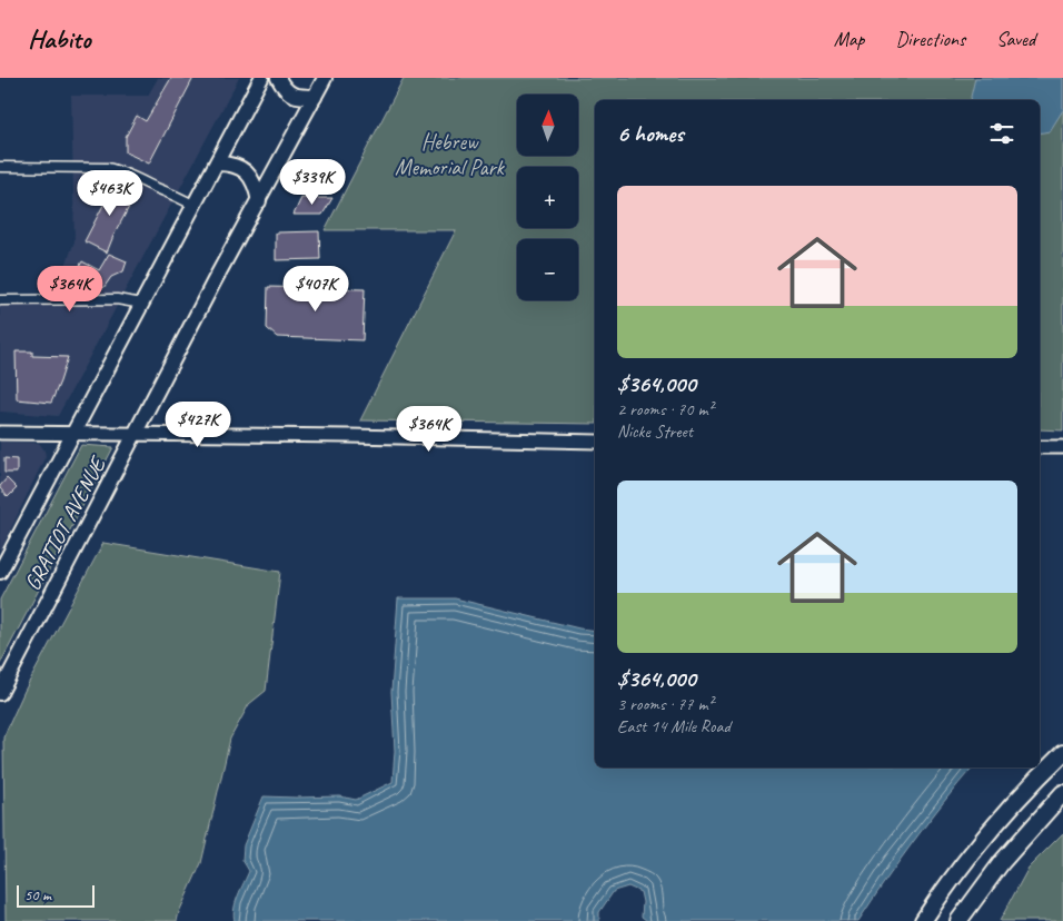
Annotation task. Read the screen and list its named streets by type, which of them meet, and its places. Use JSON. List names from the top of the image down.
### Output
{
  "streets": {
    "main road": ["GRATIOT AVENUE"]
  },
  "parks": ["Hebrew Memorial Park"],
  "scale_bar": "50 m",
  "north": "top",
  "page": {
    "header": "Habito",
    "nav": ["Map", "Directions", "Saved"],
    "map_buttons": ["+", "−"],
    "heading": "6 homes",
    "price": [
      "$339K",
      "$463K",
      "$364K",
      "$407K",
      "$427K",
      "$364K"
    ],
    "list": [
      {
        "name": "$364,000",
        "note": "2 rooms · 70 m² · Nicke Street"
      },
      {
        "name": "$364,000",
        "note": "3 rooms · 77 m² · East 14 Mile Road"
      }
    ],
    "scale": "50 m"
  }
}
